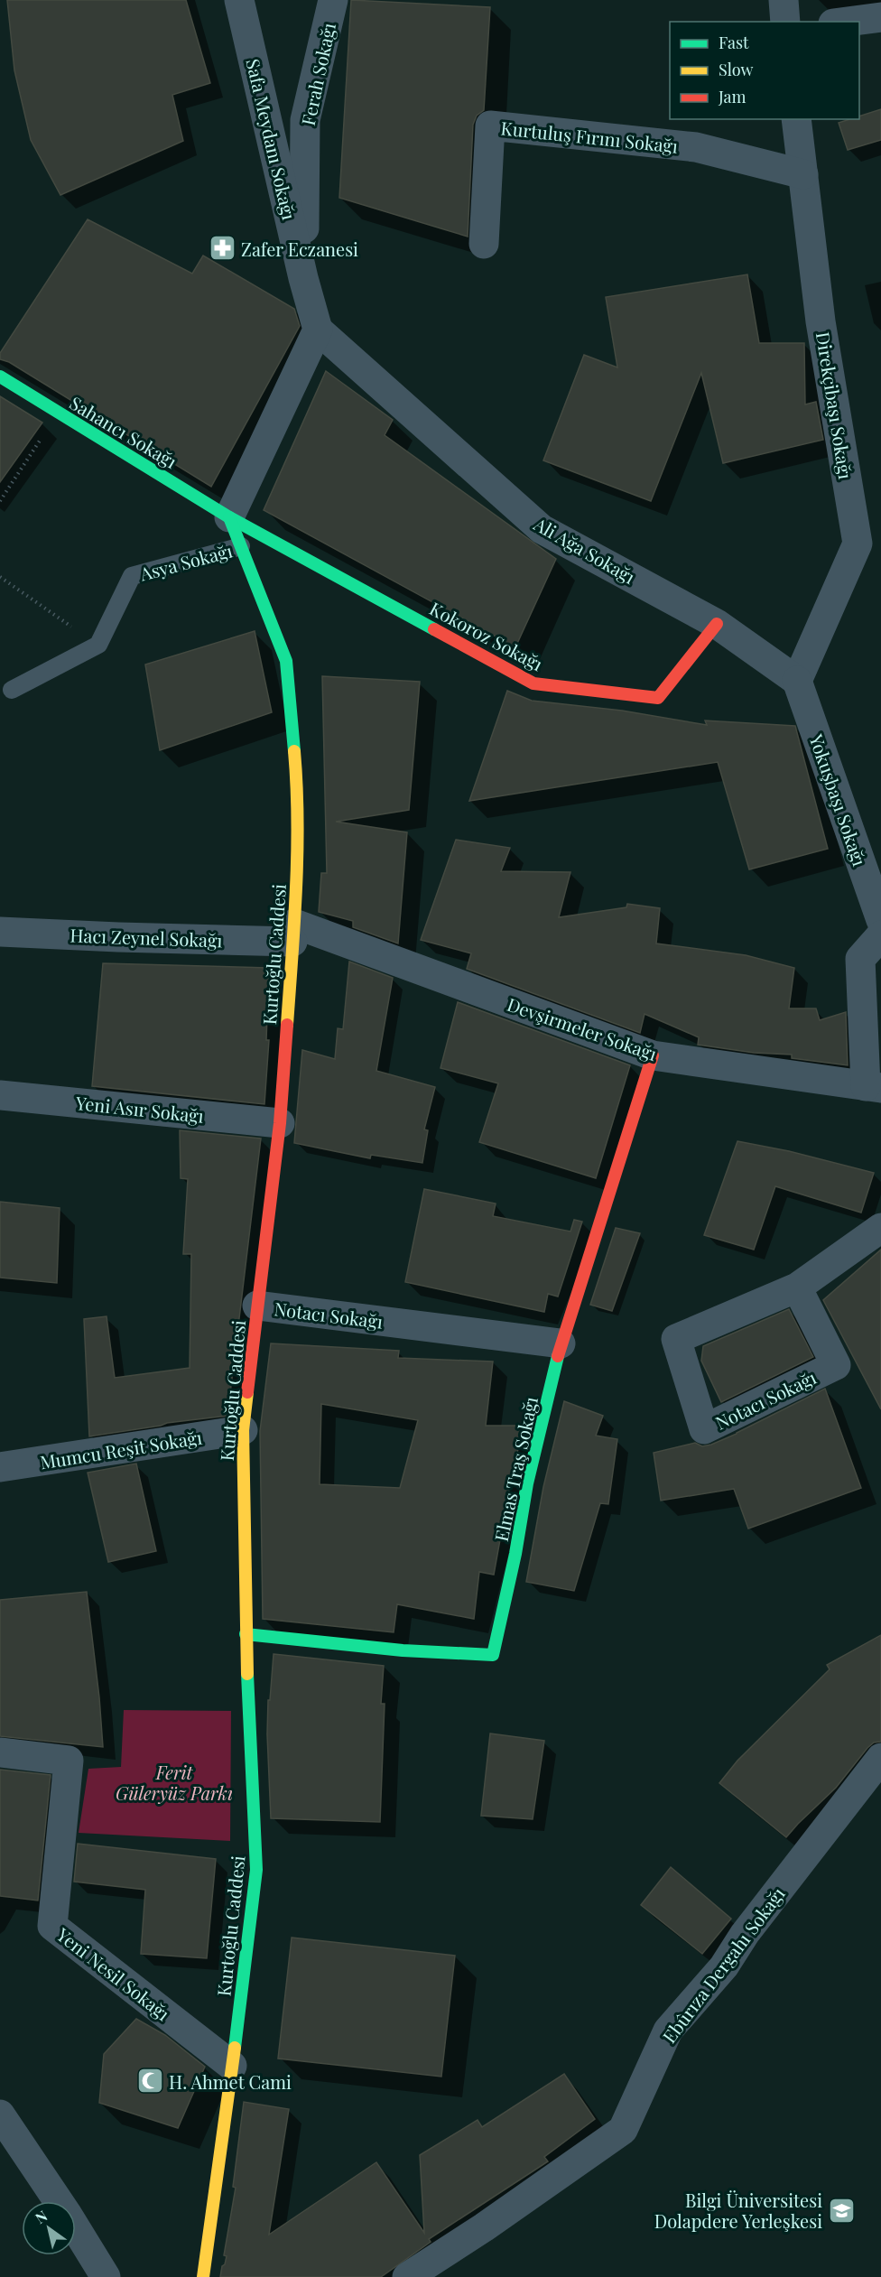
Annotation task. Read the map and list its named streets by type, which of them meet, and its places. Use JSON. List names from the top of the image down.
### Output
{
  "streets": {
    "street": [
      "Ferah Sokağı",
      "Kurtuluş Fırını Sokağı",
      "Safa Meydanı Sokağı",
      "Direkçibaşı Sokağı",
      "Sahancı Sokağı",
      "Ali Ağa Sokağı",
      "Kokoroz Sokağı",
      "Yokuşbaşı Sokağı",
      "Hacı Zeynel Sokağı",
      "Kurtoğlu Caddesi",
      "Devşirmeler Sokağı",
      "Yeni Asır Sokağı",
      "Notacı Sokağı",
      "Mumcu Reşit Sokağı",
      "Elmas Traş Sokağı",
      "Ebûrıza Dergahı Sokağı",
      "Yeni Nesil Sokağı"
    ],
    "lane": ["Asya Sokağı"]
  },
  "crossings": [
    ["Ferah Sokağı", "Safa Meydanı Sokağı"],
    ["Kurtuluş Fırını Sokağı", "Direkçibaşı Sokağı"],
    ["Safa Meydanı Sokağı", "Ali Ağa Sokağı"],
    ["Direkçibaşı Sokağı", "Ali Ağa Sokağı"],
    ["Direkçibaşı Sokağı", "Yokuşbaşı Sokağı"],
    ["Sahancı Sokağı", "Kokoroz Sokağı"],
    ["Sahancı Sokağı", "Kurtoğlu Caddesi"],
    ["Ali Ağa Sokağı", "Kokoroz Sokağı"],
    ["Ali Ağa Sokağı", "Yokuşbaşı Sokağı"],
    ["Asya Sokağı", "Kurtoğlu Caddesi"],
    ["Kokoroz Sokağı", "Kurtoğlu Caddesi"],
    ["Hacı Zeynel Sokağı", "Kurtoğlu Caddesi"],
    ["Hacı Zeynel Sokağı", "Devşirmeler Sokağı"],
    ["Kurtoğlu Caddesi", "Devşirmeler Sokağı"],
    ["Kurtoğlu Caddesi", "Yeni Asır Sokağı"],
    ["Kurtoğlu Caddesi", "Notacı Sokağı"],
    ["Kurtoğlu Caddesi", "Mumcu Reşit Sokağı"],
    ["Kurtoğlu Caddesi", "Elmas Traş Sokağı"],
    ["Kurtoğlu Caddesi", "Yeni Nesil Sokağı"],
    ["Devşirmeler Sokağı", "Elmas Traş Sokağı"],
    ["Notacı Sokağı", "Elmas Traş Sokağı"]
  ],
  "parks": ["Ferit Güleryüz Parkı"],
  "places": {
    "pharmacy": ["Zafer Eczanesi"],
    "mosque": ["H. Ahmet Cami"],
    "school or university": ["Bilgi Üniversitesi Dolapdere Yerleşkesi"]
  },
  "legend": ["Fast", "Slow", "Jam"],
  "north": "top left"
}
